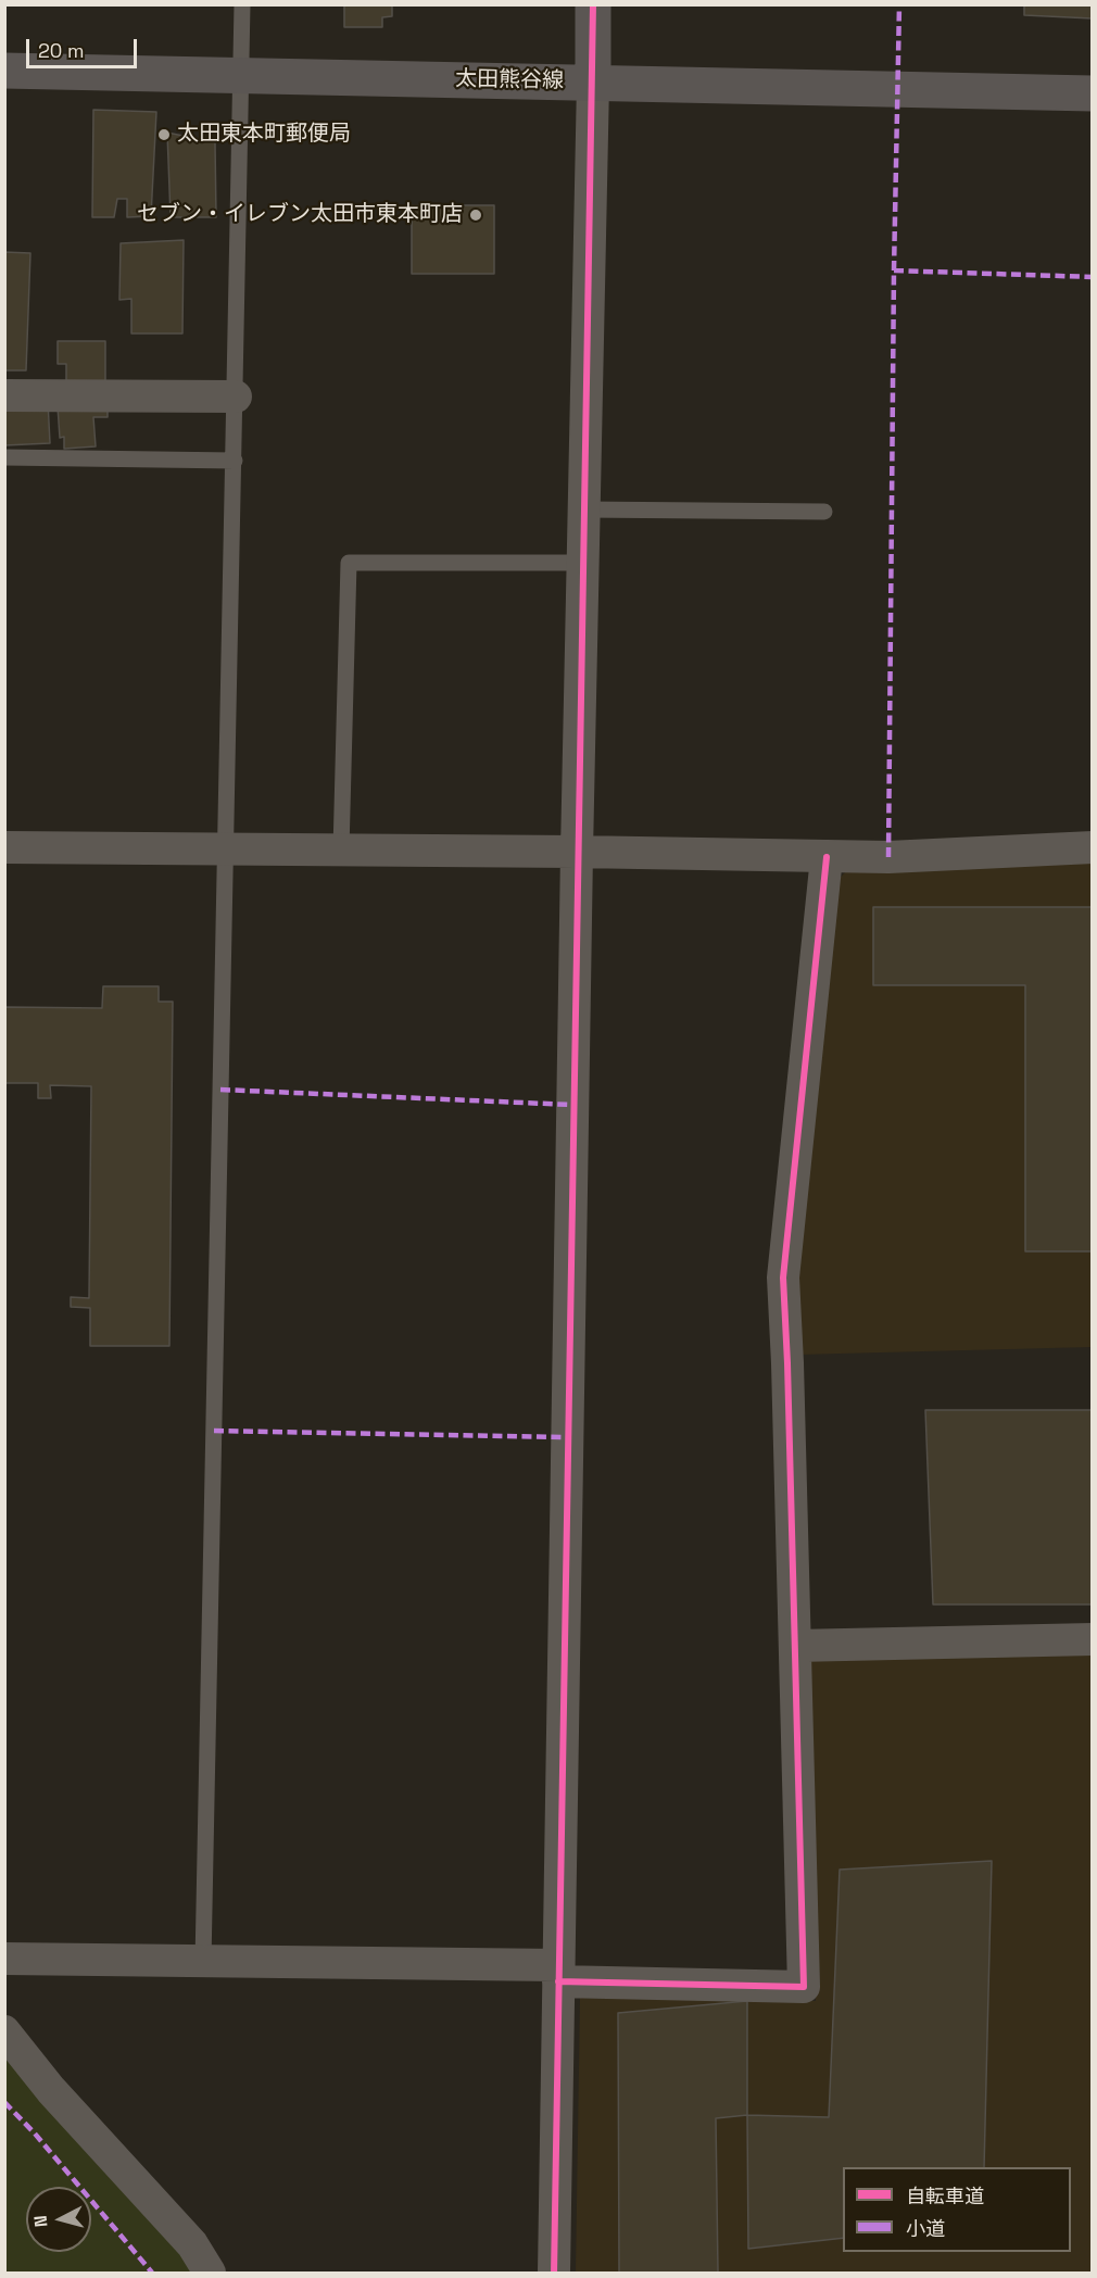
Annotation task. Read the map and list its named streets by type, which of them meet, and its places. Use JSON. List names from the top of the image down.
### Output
{
  "streets": {
    "main road": ["太田熊谷線"]
  },
  "places": ["太田東本町郵便局", "セブン・イレブン太田市東本町店"],
  "legend": ["自転車道", "小道"],
  "scale_bar": "20 m",
  "north": "left"
}
